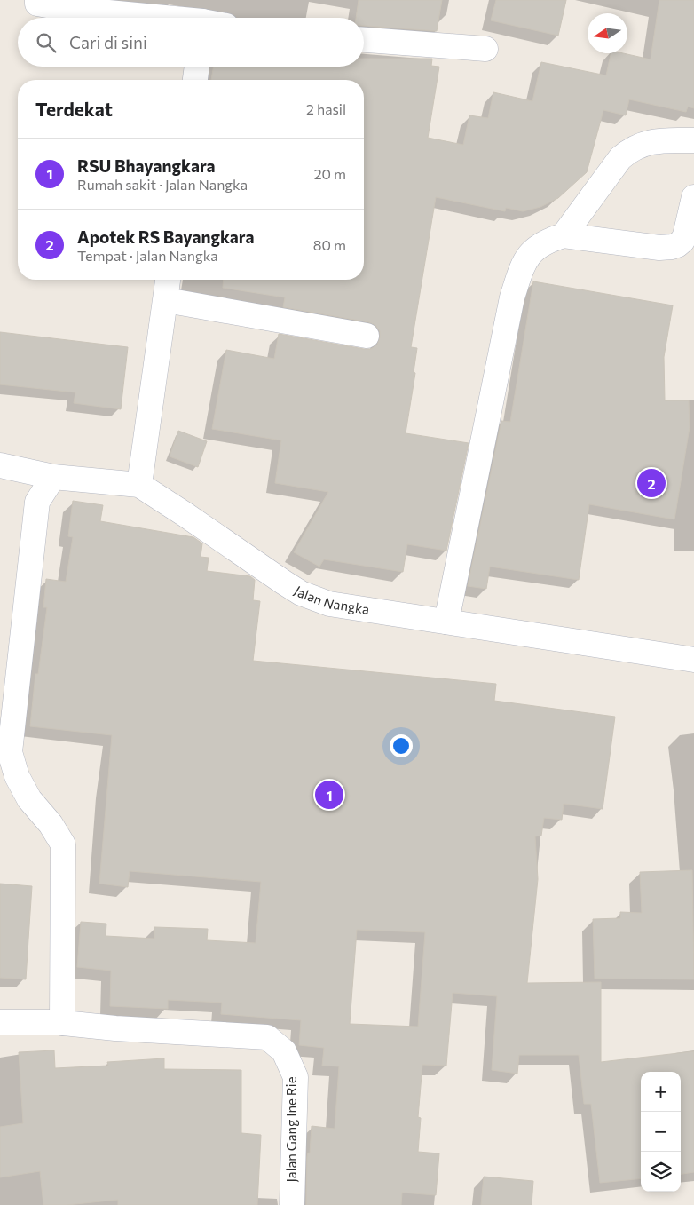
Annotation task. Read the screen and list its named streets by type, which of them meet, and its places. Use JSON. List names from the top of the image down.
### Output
{
  "streets": {
    "street": ["Jalan Nangka", "Jalan Gang Ine Rie"]
  },
  "north": "left",
  "page": {
    "search": "Cari di sini",
    "heading": ["Terdekat", "2 hasil"],
    "list": [
      {
        "mark": "1",
        "name": "RSU Bhayangkara",
        "note": "Rumah sakit · Jalan Nangka",
        "value": "20 m"
      },
      {
        "mark": "2",
        "name": "Apotek RS Bayangkara",
        "note": "Tempat · Jalan Nangka",
        "value": "80 m"
      }
    ],
    "pins": ["2", "1"],
    "map_buttons": ["+", "−"]
  }
}
